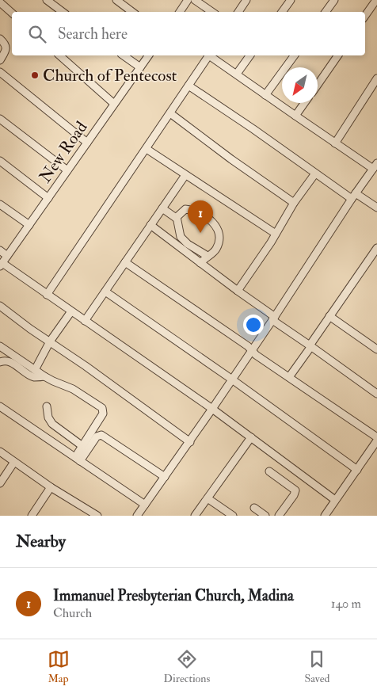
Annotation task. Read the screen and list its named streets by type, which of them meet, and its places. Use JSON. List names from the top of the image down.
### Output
{
  "streets": {
    "street": ["New Road"]
  },
  "places": ["Church of Pentecost"],
  "north": "bottom left",
  "page": {
    "search": "Search here",
    "pins": "1",
    "heading": "Nearby",
    "list": [
      {
        "mark": "1",
        "name": "Immanuel Presbyterian Church, Madina",
        "note": "Church",
        "value": "140 m"
      }
    ],
    "nav": ["Map", "Directions", "Saved"]
  }
}
